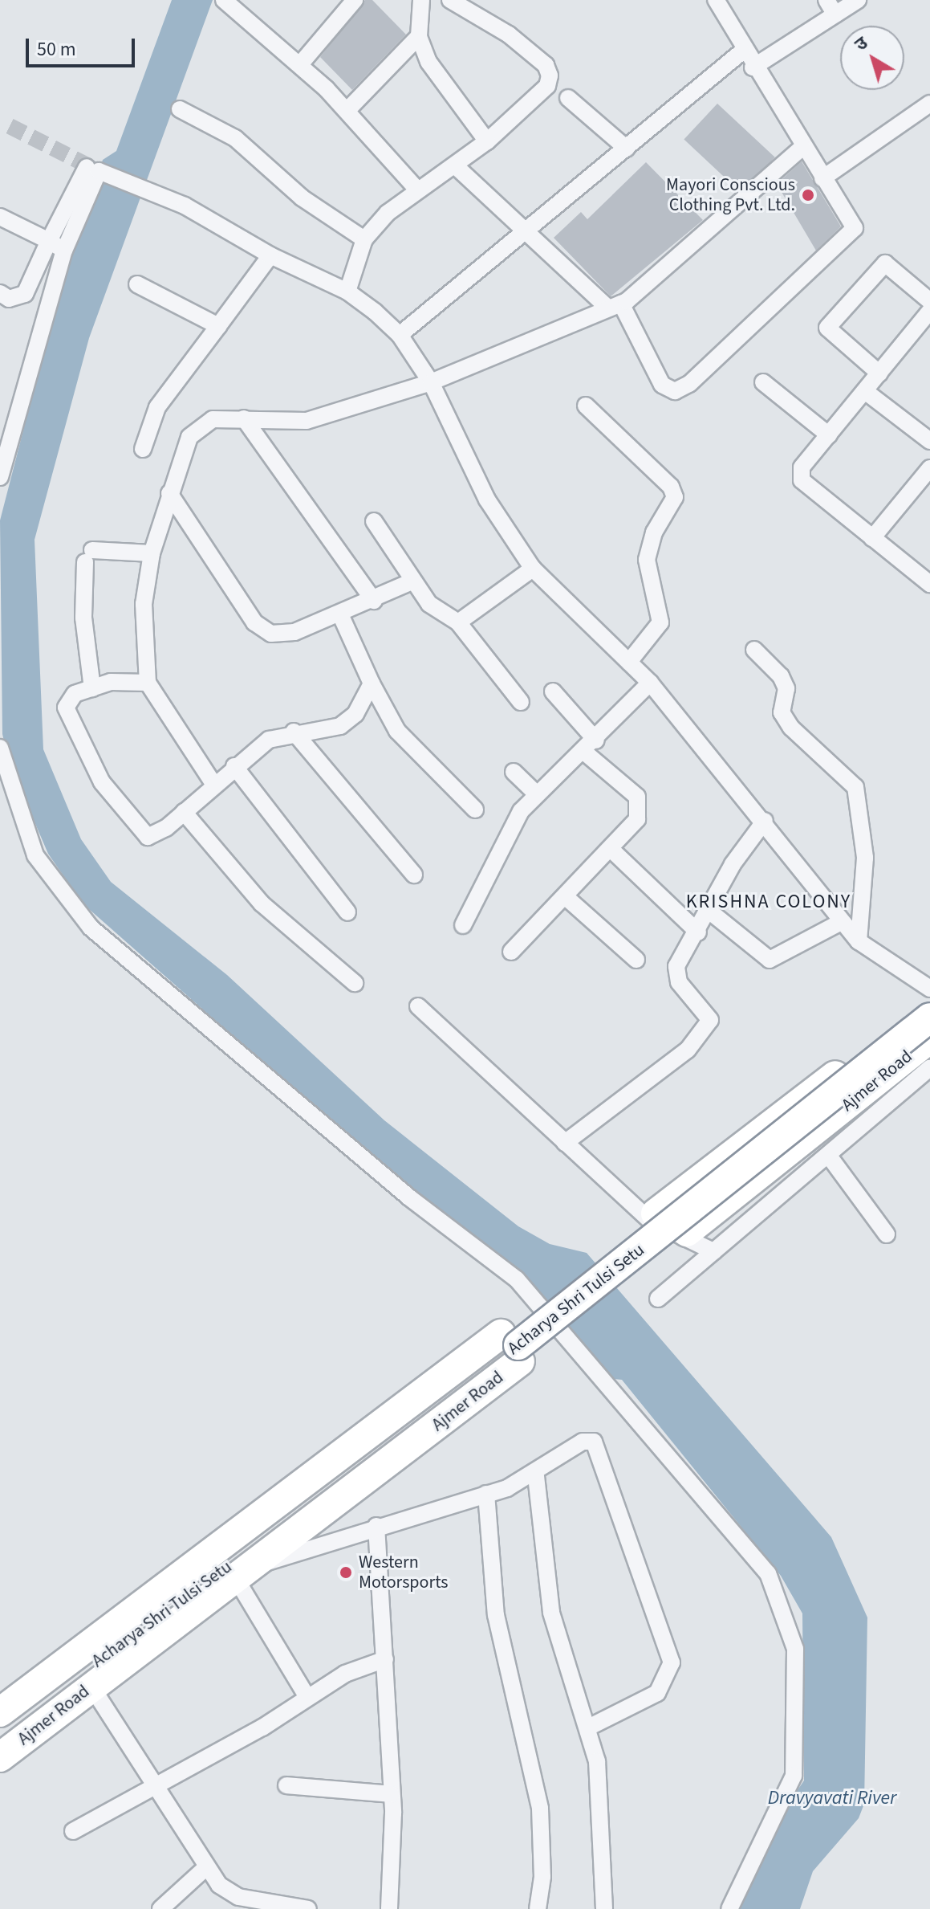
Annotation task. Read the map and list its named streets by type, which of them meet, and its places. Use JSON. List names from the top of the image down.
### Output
{
  "streets": {
    "highway": ["Ajmer Road", "Acharya Shri Tulsi Setu"]
  },
  "districts": ["KRISHNA COLONY"],
  "water": ["Dravyavati River"],
  "places": ["Mayori Conscious Clothing Pvt. Ltd.", "Western Motorsports"],
  "scale_bar": "50 m",
  "north": "top left"
}
